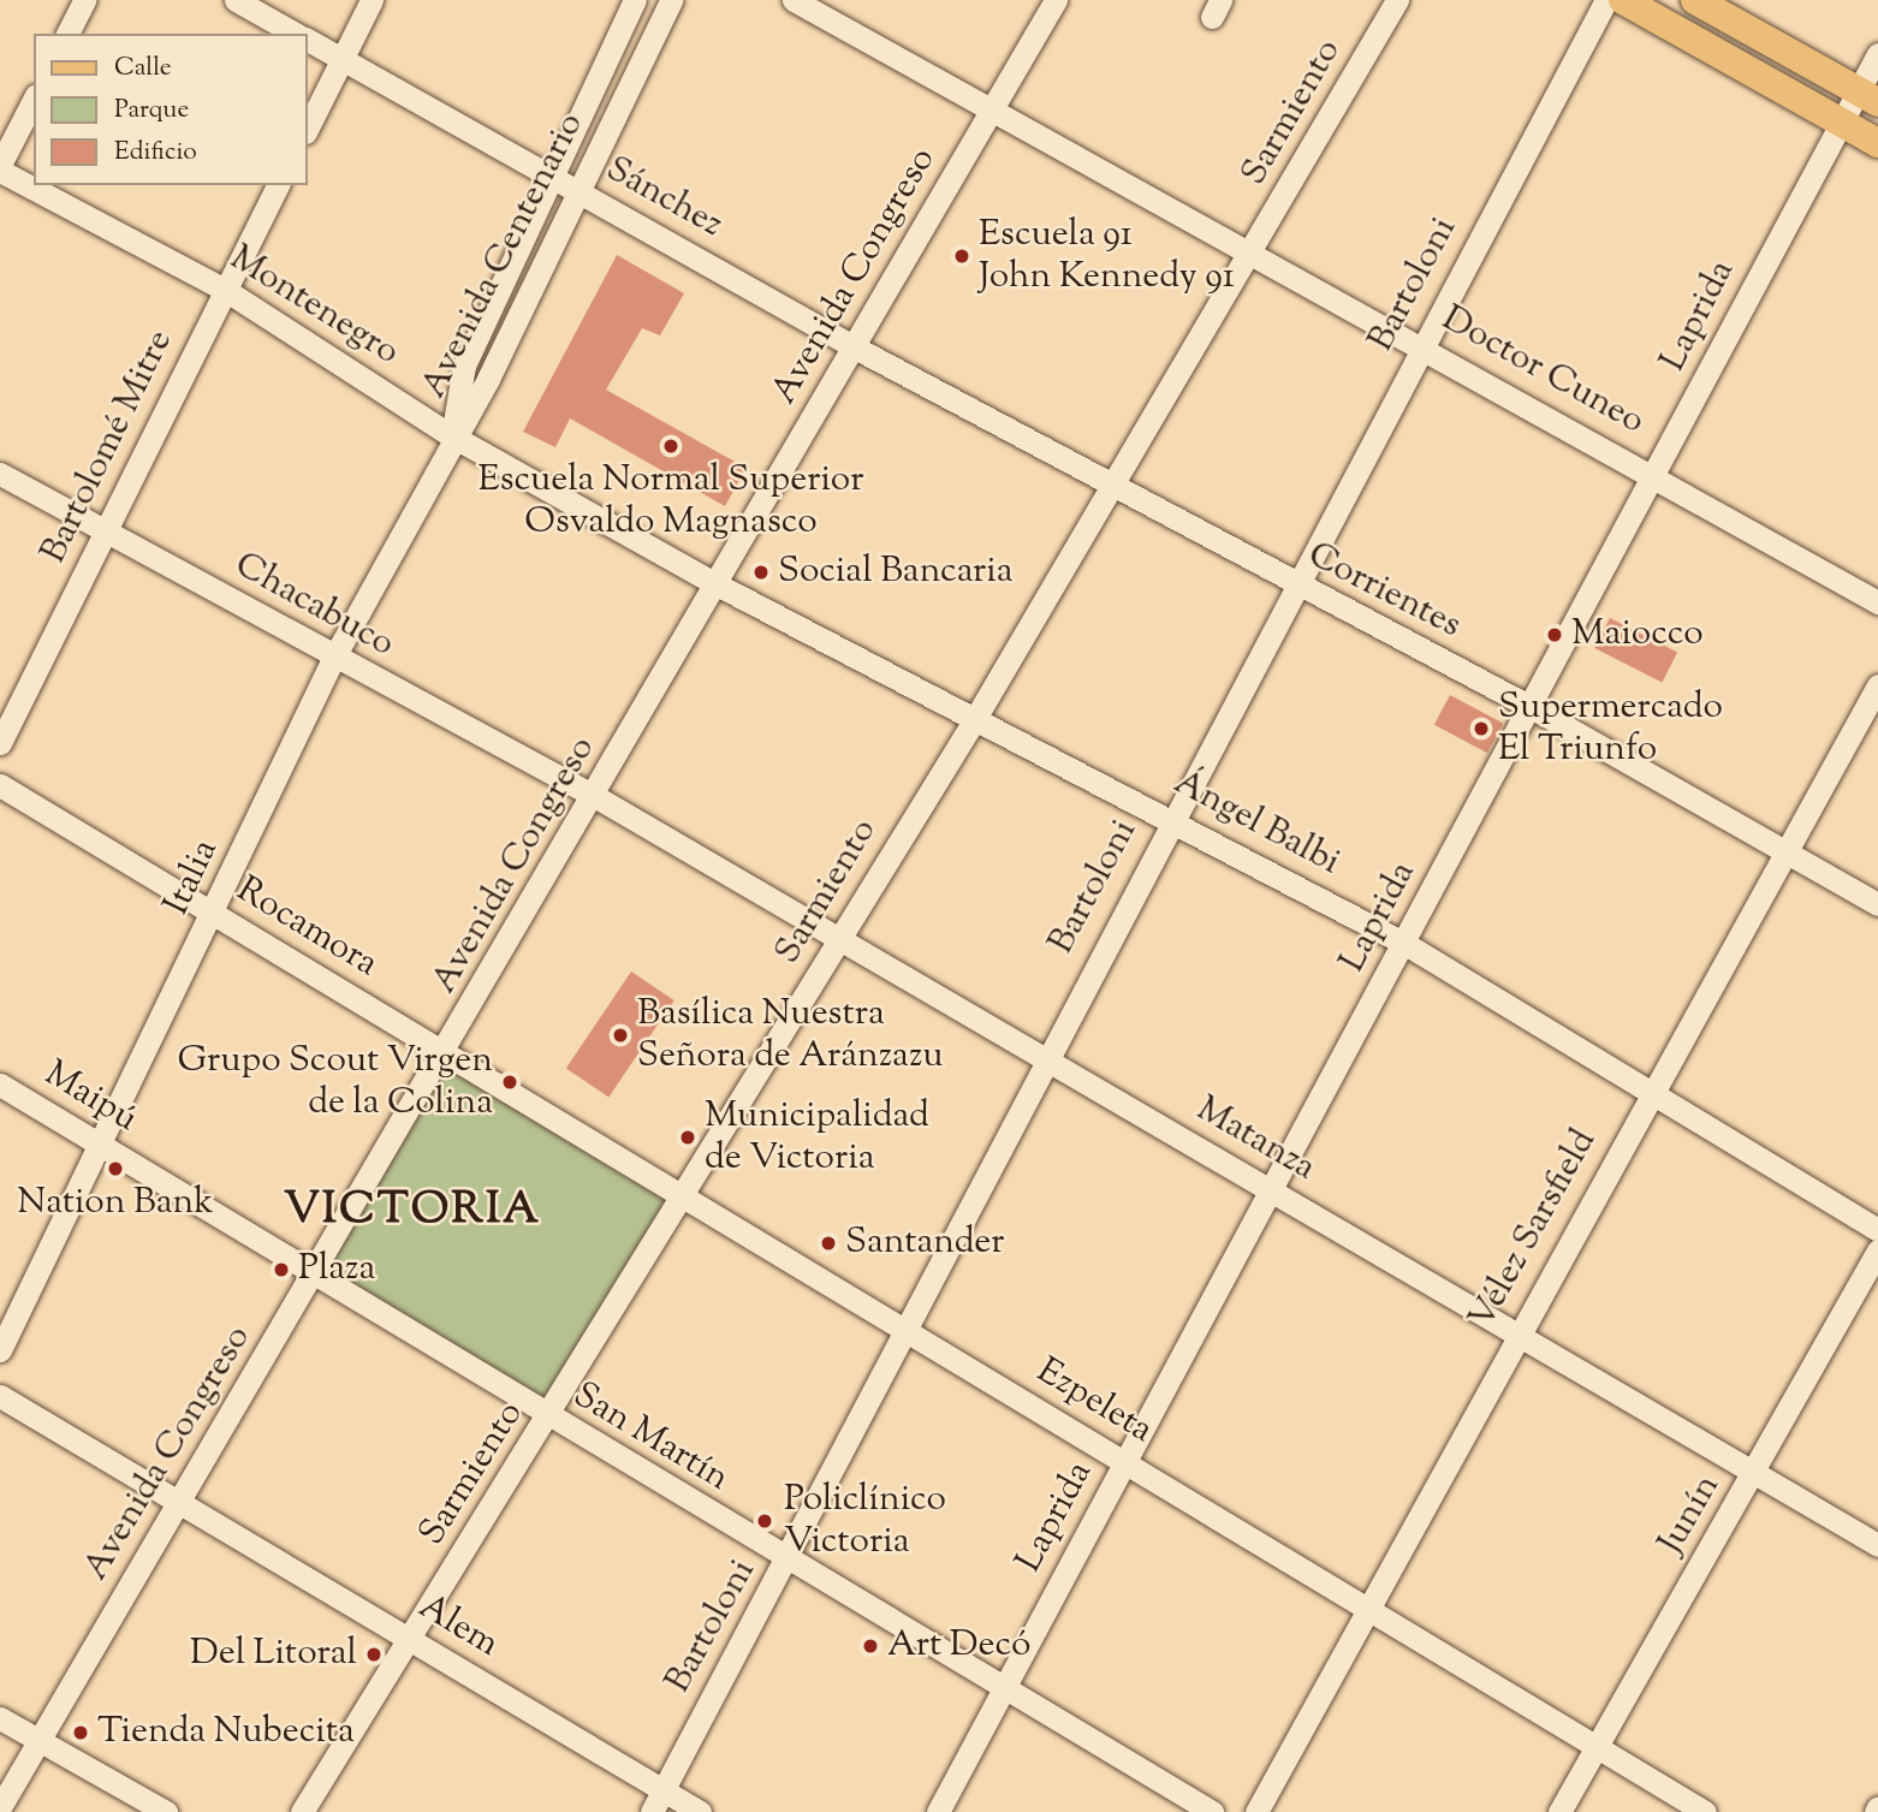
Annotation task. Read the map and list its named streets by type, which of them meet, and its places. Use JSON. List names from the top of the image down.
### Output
{
  "streets": {
    "street": [
      "Sarmiento",
      "Sánchez",
      "Avenida Centenario",
      "Avenida Congreso",
      "Bartoloni",
      "Montenegro",
      "Laprida",
      "Doctor Cuneo",
      "Bartolomé Mitre",
      "Corrientes",
      "Chacabuco",
      "Ángel Balbi",
      "Italia",
      "Rocamora",
      "Maipú",
      "Matanza",
      "Vélez Sarsfield",
      "Ezpeleta",
      "San Martín",
      "Junín",
      "Alem"
    ]
  },
  "crossings": [
    ["Sarmiento", "Doctor Cuneo"],
    ["Sarmiento", "Corrientes"],
    ["Sarmiento", "Ángel Balbi"],
    ["Sarmiento", "Matanza"],
    ["Sarmiento", "Ezpeleta"],
    ["Sarmiento", "San Martín"],
    ["Sarmiento", "Alem"],
    ["Sánchez", "Avenida Centenario"],
    ["Sánchez", "Avenida Congreso"],
    ["Sánchez", "Corrientes"],
    ["Avenida Centenario", "Montenegro"],
    ["Avenida Centenario", "Italia"],
    ["Avenida Congreso", "Montenegro"],
    ["Avenida Congreso", "Doctor Cuneo"],
    ["Avenida Congreso", "Corrientes"],
    ["Avenida Congreso", "Chacabuco"],
    ["Avenida Congreso", "Ángel Balbi"],
    ["Avenida Congreso", "Rocamora"],
    ["Avenida Congreso", "Maipú"],
    ["Avenida Congreso", "Matanza"],
    ["Avenida Congreso", "Ezpeleta"],
    ["Avenida Congreso", "San Martín"],
    ["Avenida Congreso", "Alem"],
    ["Bartoloni", "Doctor Cuneo"],
    ["Bartoloni", "Corrientes"],
    ["Bartoloni", "Ángel Balbi"],
    ["Bartoloni", "Matanza"],
    ["Bartoloni", "Ezpeleta"],
    ["Bartoloni", "San Martín"],
    ["Bartoloni", "Alem"],
    ["Montenegro", "Bartolomé Mitre"],
    ["Montenegro", "Ángel Balbi"],
    ["Montenegro", "Italia"],
    ["Laprida", "Doctor Cuneo"],
    ["Laprida", "Corrientes"],
    ["Laprida", "Ángel Balbi"],
    ["Laprida", "Matanza"],
    ["Laprida", "Ezpeleta"],
    ["Laprida", "San Martín"],
    ["Bartolomé Mitre", "Chacabuco"],
    ["Corrientes", "Vélez Sarsfield"],
    ["Chacabuco", "Italia"],
    ["Chacabuco", "Matanza"],
    ["Ángel Balbi", "Vélez Sarsfield"],
    ["Italia", "Rocamora"],
    ["Italia", "Maipú"],
    ["Rocamora", "Ezpeleta"],
    ["Maipú", "San Martín"],
    ["Matanza", "Vélez Sarsfield"],
    ["Matanza", "Junín"],
    ["Vélez Sarsfield", "Ezpeleta"],
    ["Ezpeleta", "Junín"]
  ],
  "districts": ["VICTORIA"],
  "places": [
    "Escuela 91 John Kennedy 91",
    "Escuela Normal Superior Osvaldo Magnasco",
    "Social Bancaria",
    "Maiocco",
    "Supermercado El Triunfo",
    "Basílica Nuestra Señora de Aránzazu",
    "Grupo Scout Virgen de la Colina",
    "Municipalidad de Victoria",
    "Nation Bank",
    "Santander",
    "Plaza",
    "Policlínico Victoria",
    "Art Decó",
    "Del Litoral",
    "Tienda Nubecita"
  ],
  "legend": ["Calle", "Parque", "Edificio"]
}
